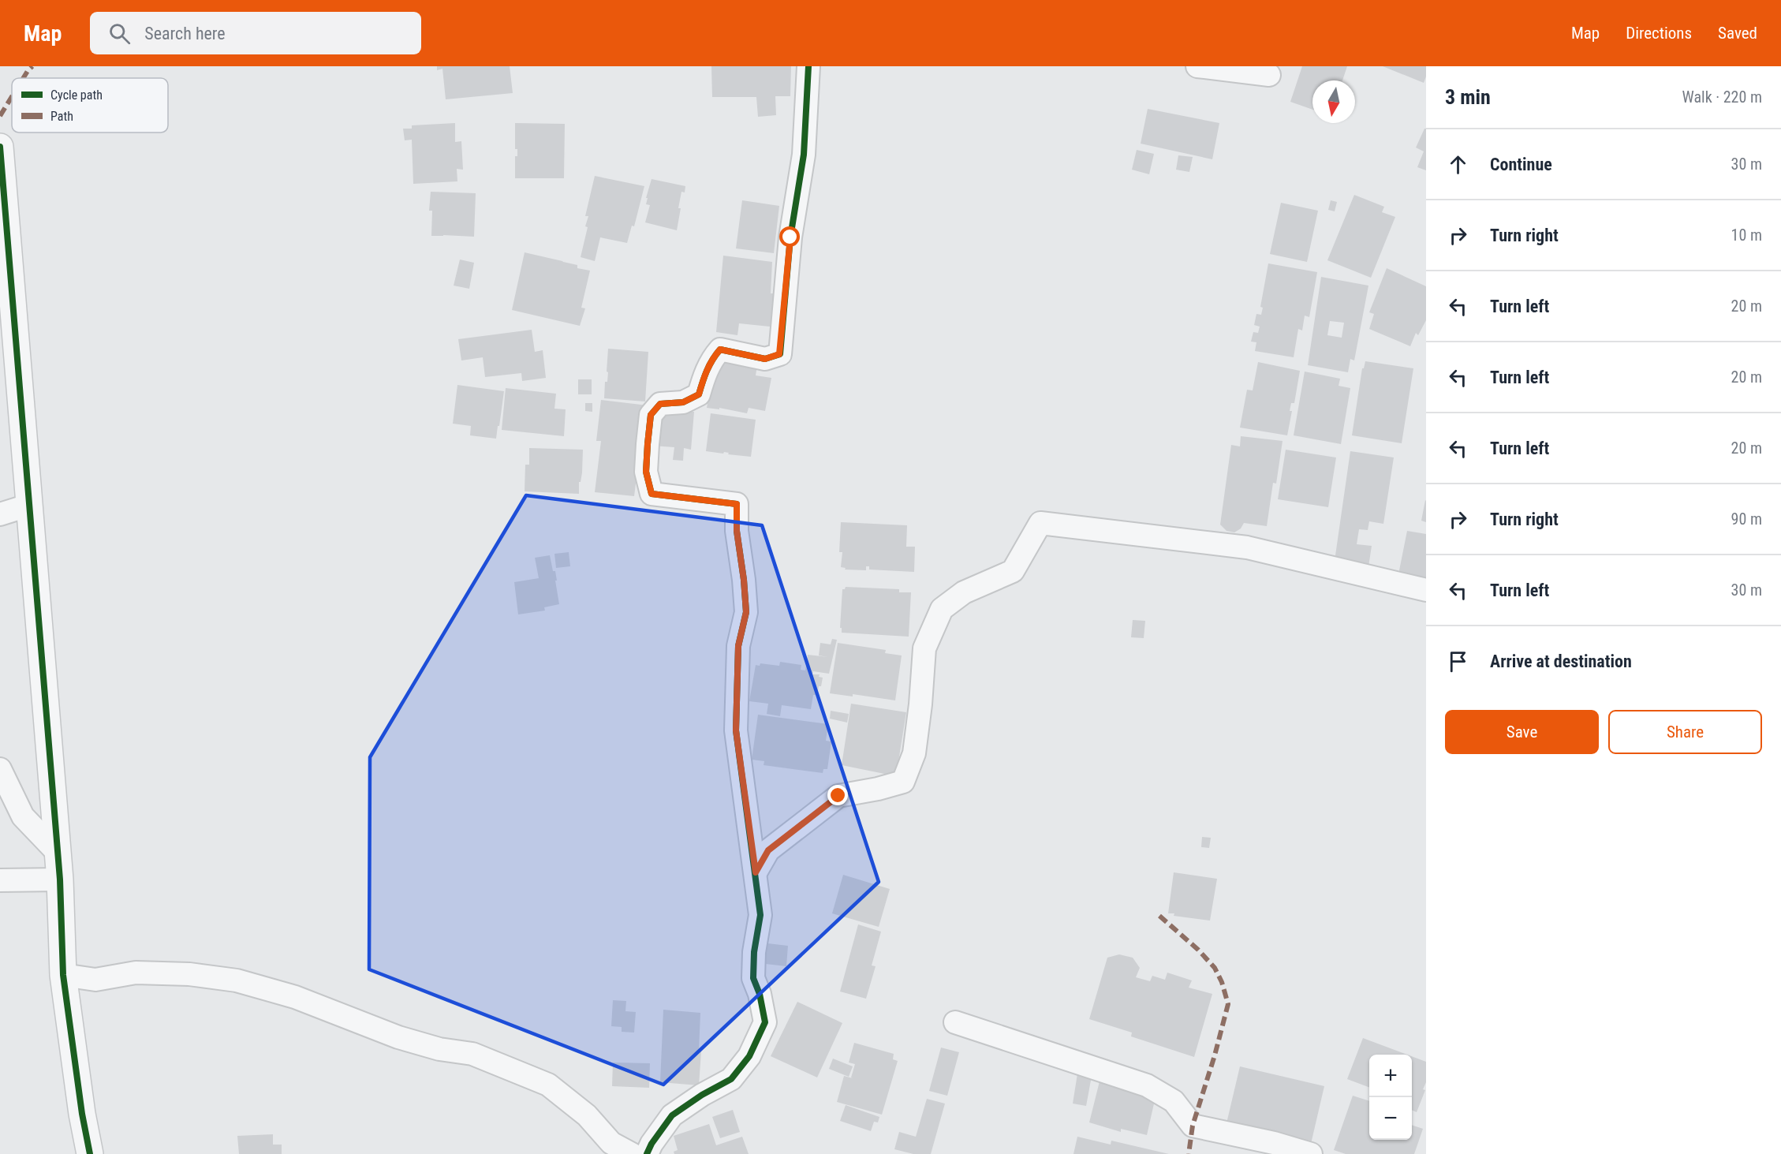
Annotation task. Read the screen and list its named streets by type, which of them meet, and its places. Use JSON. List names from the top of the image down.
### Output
{
  "legend": ["Cycle path", "Path"],
  "north": "bottom",
  "page": {
    "header": "Map",
    "search": "Search here",
    "nav": ["Map", "Directions", "Saved"],
    "heading": ["3 min", "Walk · 220 m"],
    "list": [
      ["Continue", "30 m"],
      ["Turn right", "10 m"],
      ["Turn left", "20 m"],
      ["Turn left", "20 m"],
      ["Turn left", "20 m"],
      ["Turn right", "90 m"],
      ["Turn left", "30 m"],
      "Arrive at destination"
    ],
    "buttons": ["Save", "Share"],
    "map_buttons": ["+", "−"]
  }
}
